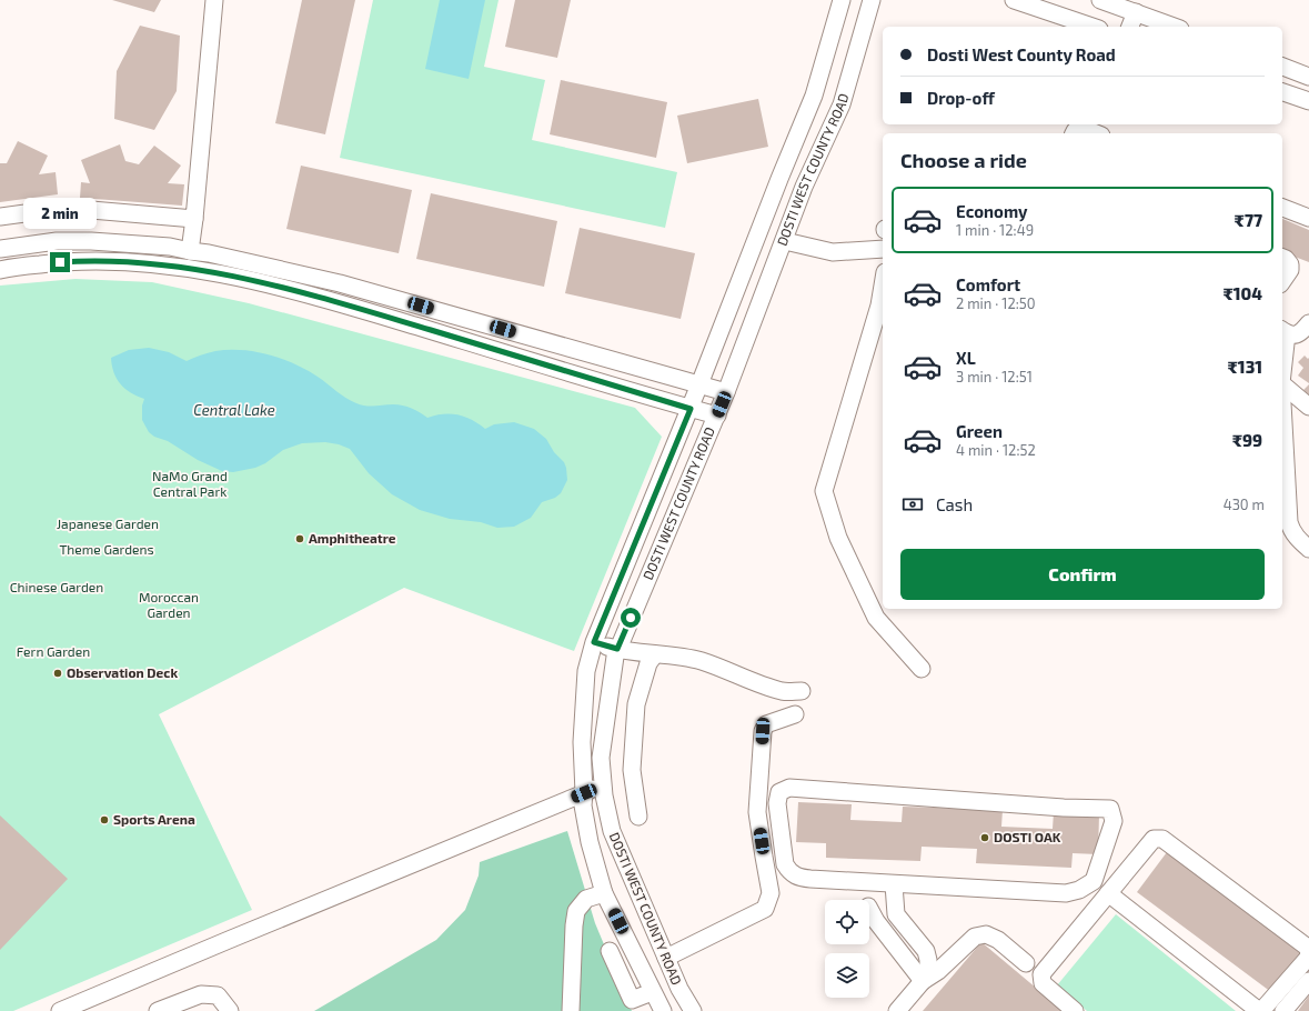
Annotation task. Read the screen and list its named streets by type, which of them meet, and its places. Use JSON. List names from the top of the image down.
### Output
{
  "streets": {
    "street": ["DOSTI WEST COUNTY ROAD"]
  },
  "water": ["Central Lake"],
  "parks": [
    "NaMo Grand Central Park",
    "Japanese Garden",
    "Theme Gardens",
    "Chinese Garden",
    "Moroccan Garden",
    "Fern Garden"
  ],
  "places": [
    "Amphitheatre",
    "Observation Deck",
    "Sports Arena",
    "DOSTI OAK"
  ],
  "page": {
    "banner": ["Dosti West County Road", "Drop-off"],
    "heading": "Choose a ride",
    "list": [
      {
        "name": "Economy",
        "note": "1 min · 12:49",
        "value": "₹77"
      },
      {
        "name": "Comfort",
        "note": "2 min · 12:50",
        "value": "₹104"
      },
      {
        "name": "XL",
        "note": "3 min · 12:51",
        "value": "₹131"
      },
      {
        "name": "Green",
        "note": "4 min · 12:52",
        "value": "₹99"
      }
    ],
    "bubble": "2 min",
    "pay": ["Cash", "430 m"],
    "buttons": "Confirm"
  }
}
